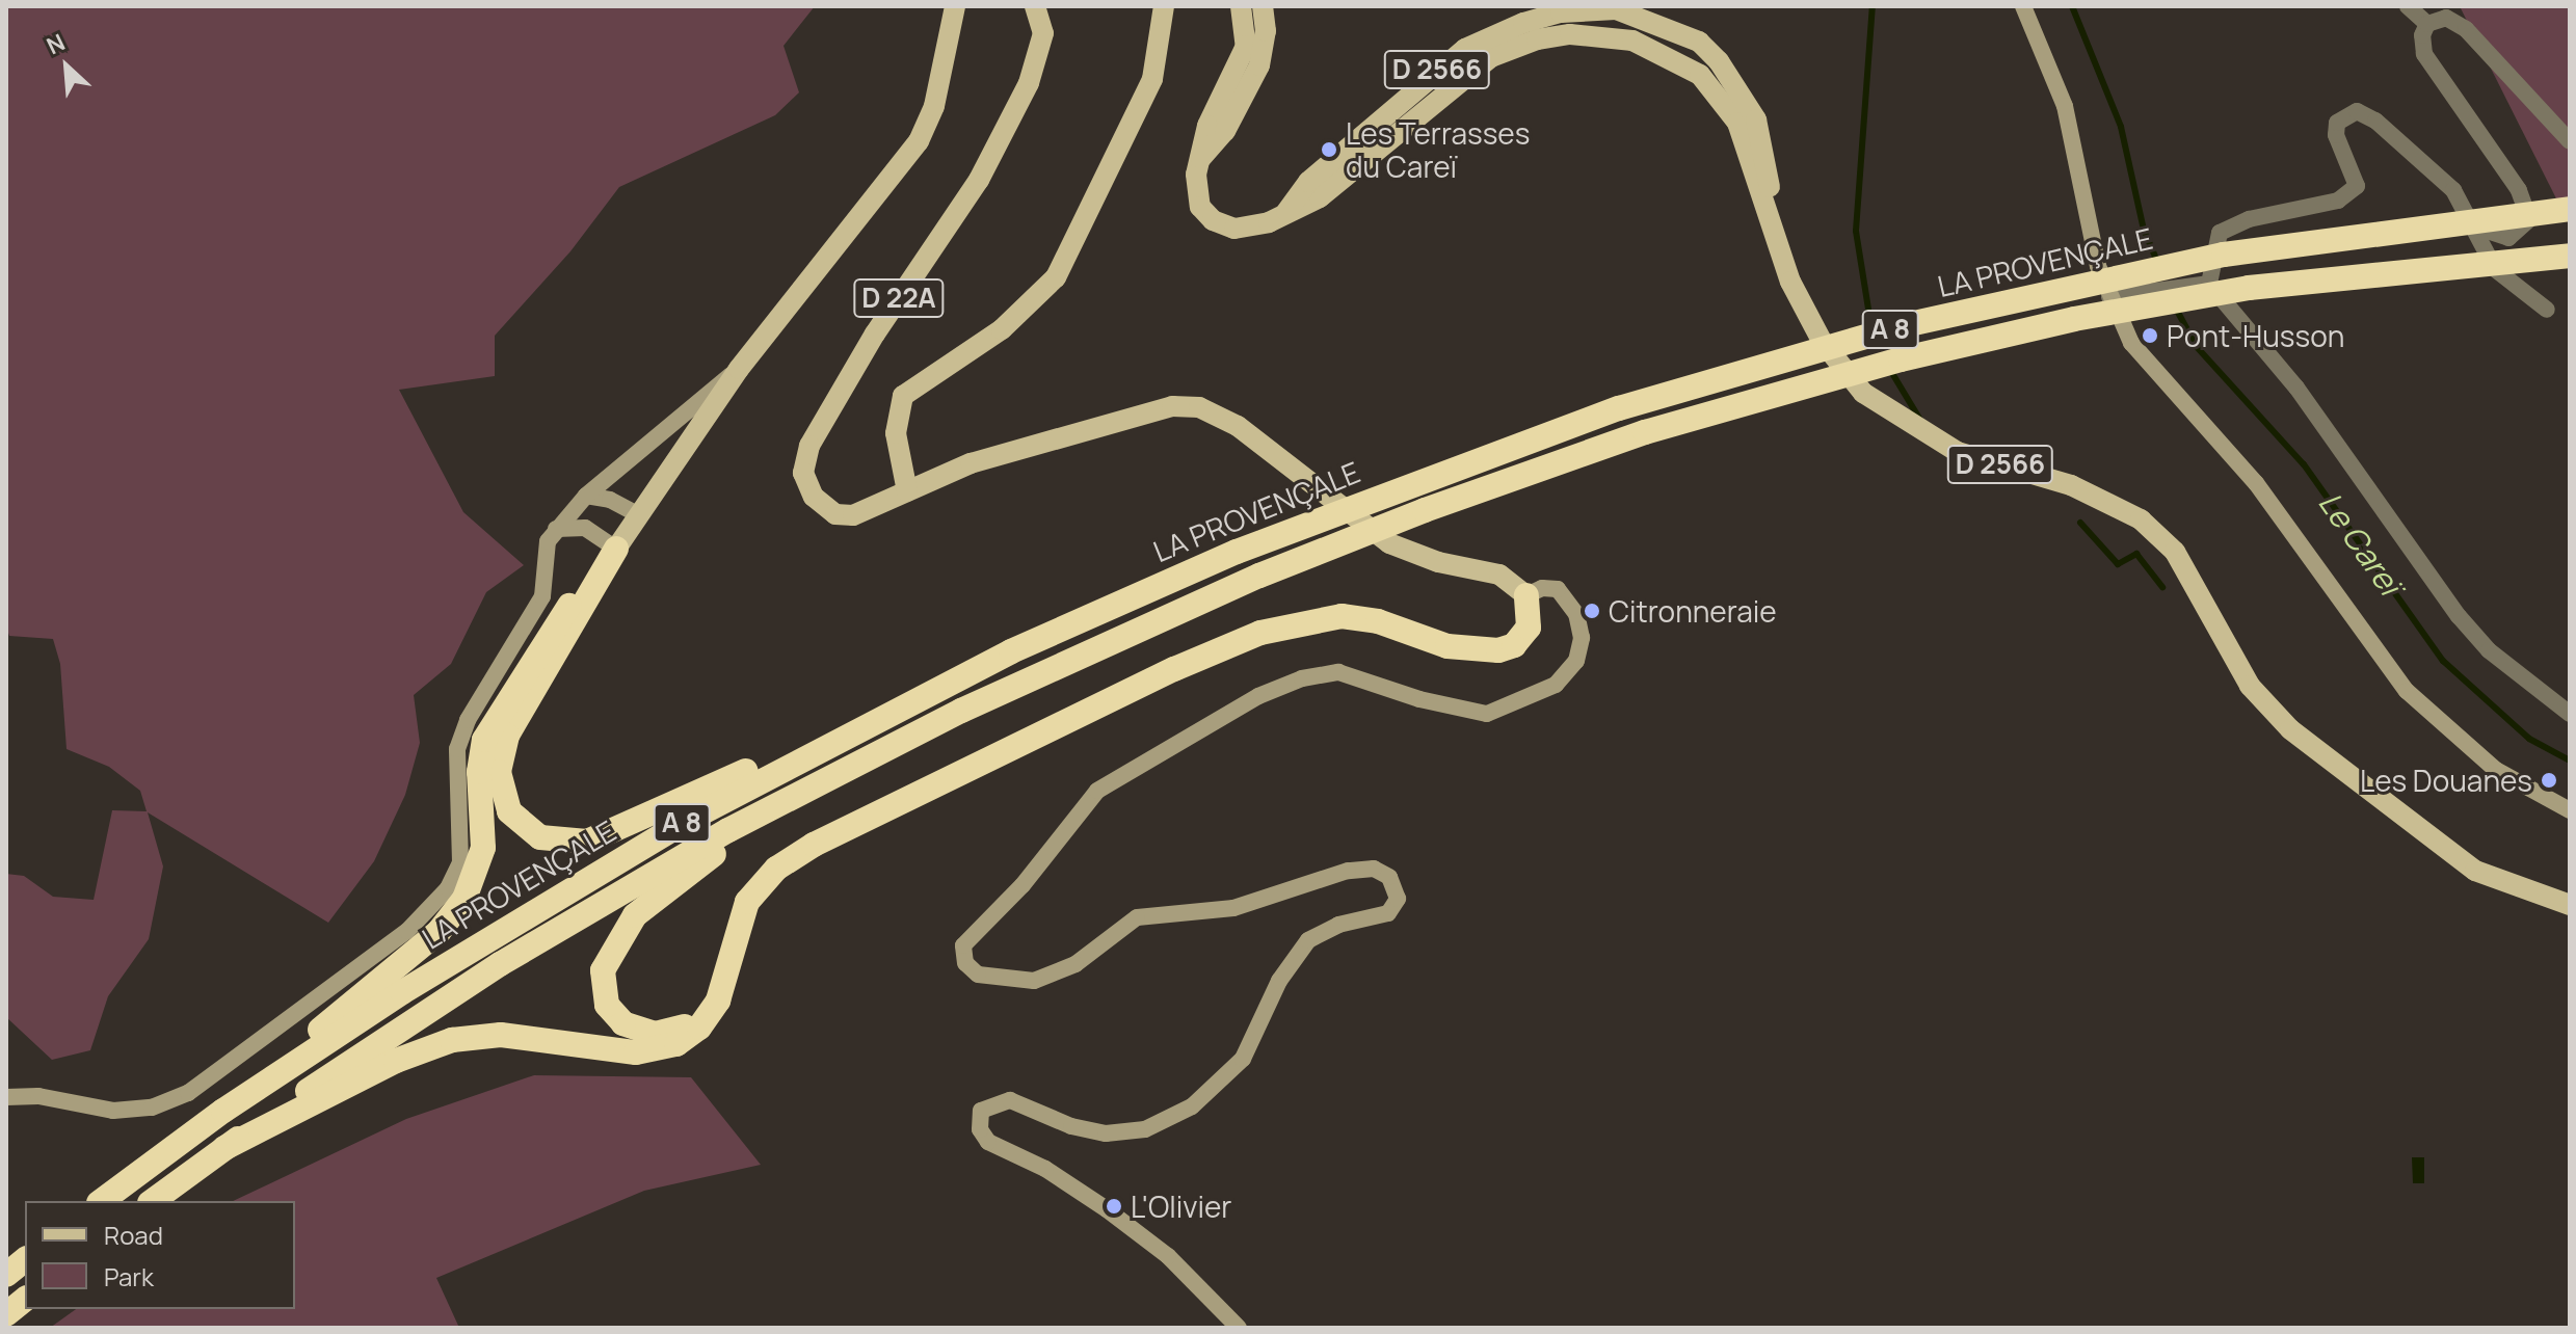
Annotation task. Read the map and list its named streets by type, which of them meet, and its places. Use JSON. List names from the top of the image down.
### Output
{
  "streets": {
    "highway": ["LA PROVENÇALE", "A 8"],
    "main road": ["D 2566", "D 22A"]
  },
  "water": ["Le Careï"],
  "places": [
    "Les Terrasses du Careï",
    "Pont-Husson",
    "Citronneraie",
    "Les Douanes",
    "L'Olivier"
  ],
  "legend": ["Road", "Park"],
  "north": "top left"
}
